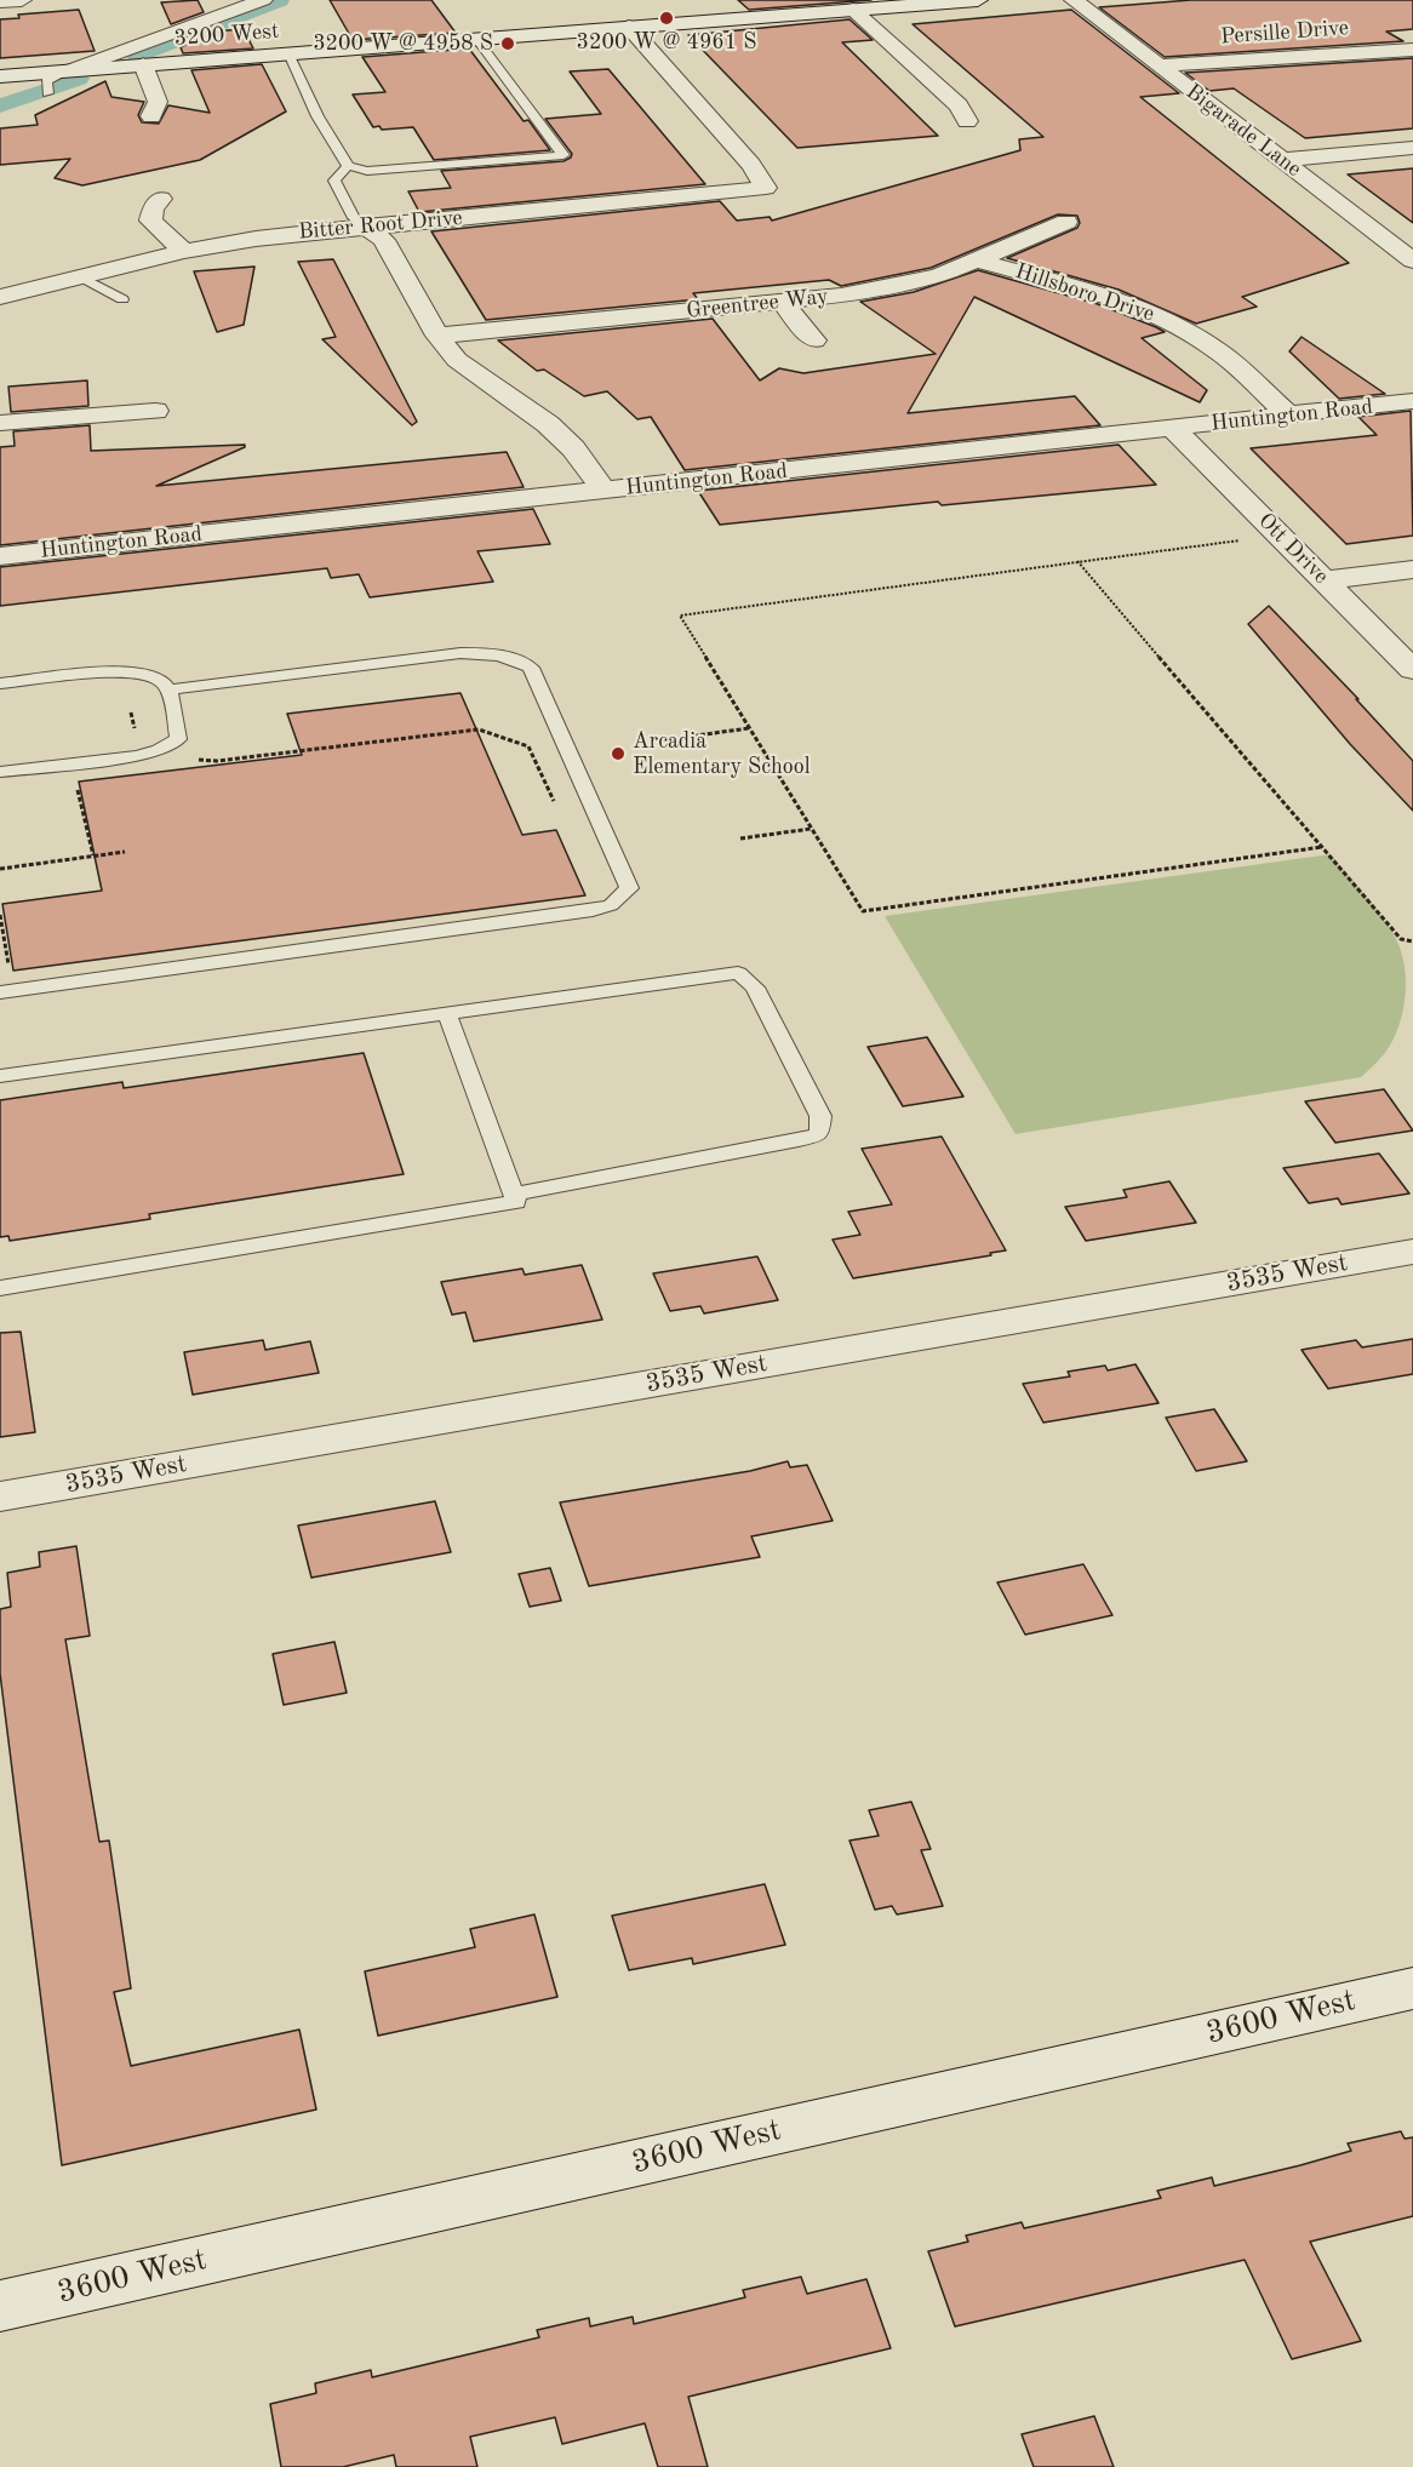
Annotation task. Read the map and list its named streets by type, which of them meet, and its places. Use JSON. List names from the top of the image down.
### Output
{
  "streets": {
    "street": [
      "Persille Drive",
      "3200 West",
      "Bigarade Lane",
      "Bitter Root Drive",
      "Hillsboro Drive",
      "Greentree Way",
      "Huntington Road",
      "Ott Drive",
      "3535 West",
      "3600 West"
    ]
  },
  "crossings": [
    ["Persille Drive", "Bigarade Lane"],
    ["3200 West", "Bitter Root Drive"],
    ["Hillsboro Drive", "Greentree Way"],
    ["Hillsboro Drive", "Huntington Road"],
    ["Huntington Road", "Ott Drive"]
  ],
  "places": ["3200 W @ 4961 S", "3200 W @ 4958 S", "Arcadia Elementary School"]
}
